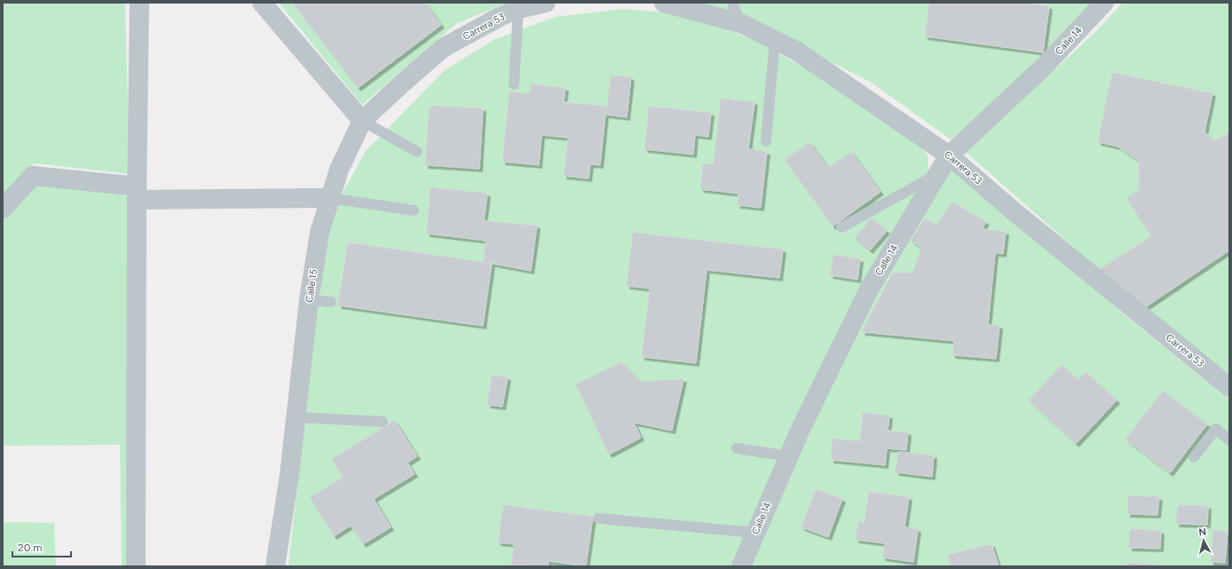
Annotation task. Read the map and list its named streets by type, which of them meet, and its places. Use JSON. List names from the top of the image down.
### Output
{
  "streets": {
    "street": ["Carrera 53", "Calle 14", "Calle 15"]
  },
  "crossings": [
    ["Carrera 53", "Calle 14"],
    ["Carrera 53", "Calle 15"]
  ],
  "scale_bar": "20 m",
  "north": "top"
}
